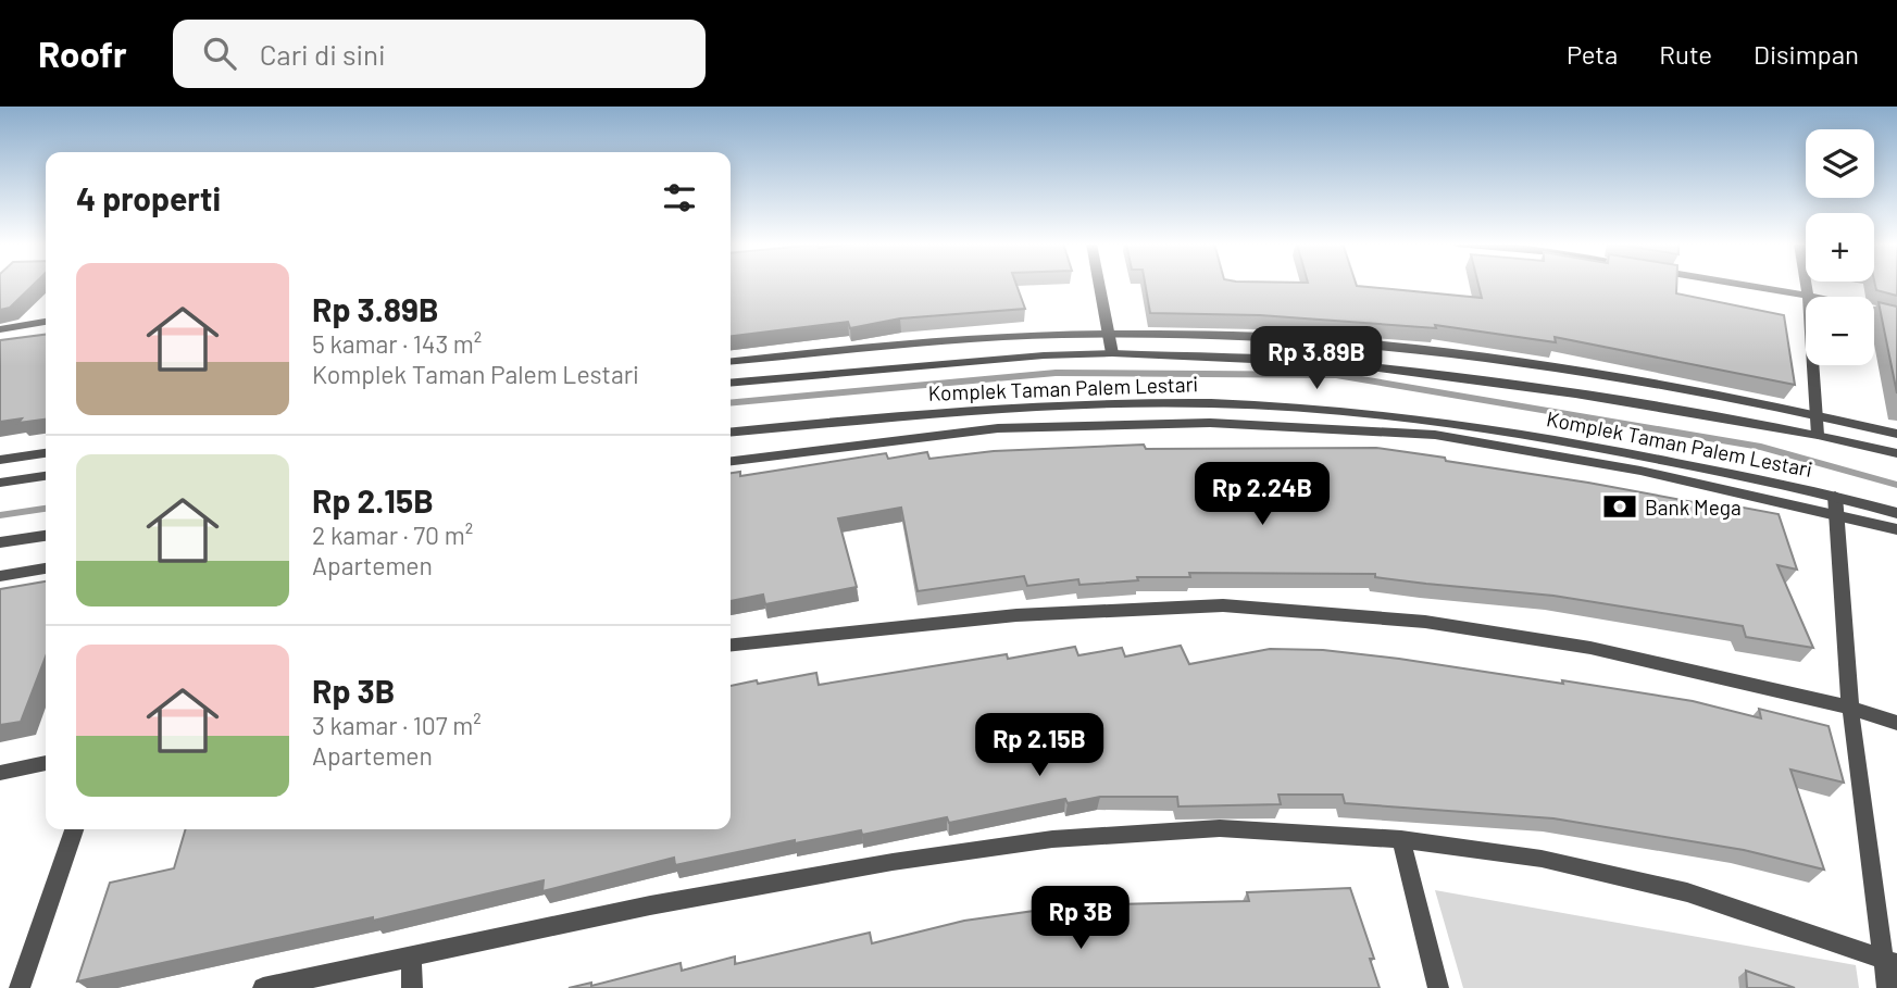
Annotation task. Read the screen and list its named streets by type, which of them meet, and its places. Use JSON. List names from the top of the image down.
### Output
{
  "streets": {
    "street": ["Komplek Taman Palem Lestari"]
  },
  "places": {
    "bank": ["Bank Mega"]
  },
  "page": {
    "header": "Roofr",
    "search": "Cari di sini",
    "nav": ["Peta", "Rute", "Disimpan"],
    "map_buttons": ["+", "−"],
    "heading": "4 properti",
    "list": [
      {
        "name": "Rp 3.89B",
        "note": "5 kamar · 143 m² · Komplek Taman Palem Lestari"
      },
      {
        "name": "Rp 2.15B",
        "note": "2 kamar · 70 m² · Apartemen"
      },
      {
        "name": "Rp 3B",
        "note": "3 kamar · 107 m² · Apartemen"
      }
    ],
    "price": [
      "Rp 3.89B",
      "Rp 2.24B",
      "Rp 2.15B",
      "Rp 3B"
    ]
  }
}
